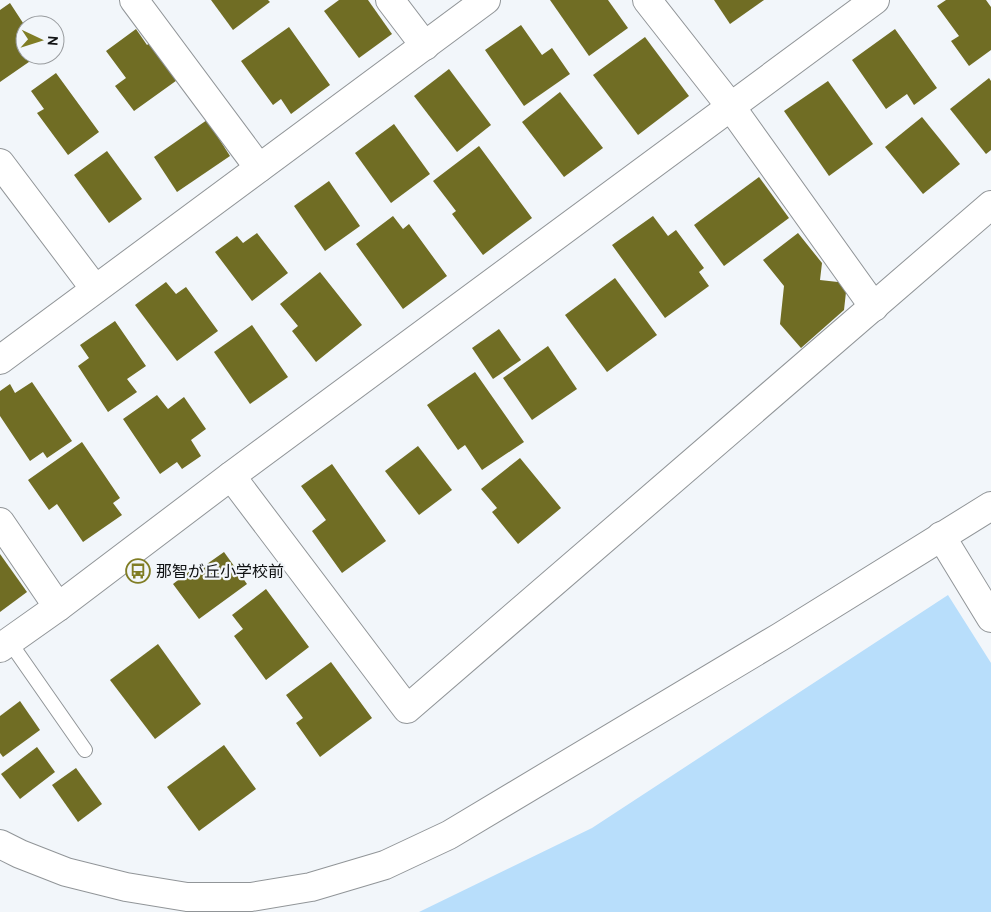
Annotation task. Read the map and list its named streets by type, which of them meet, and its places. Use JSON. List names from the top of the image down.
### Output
{
  "places": {
    "bus stop": ["那智が丘小学校前"]
  },
  "north": "right"
}
